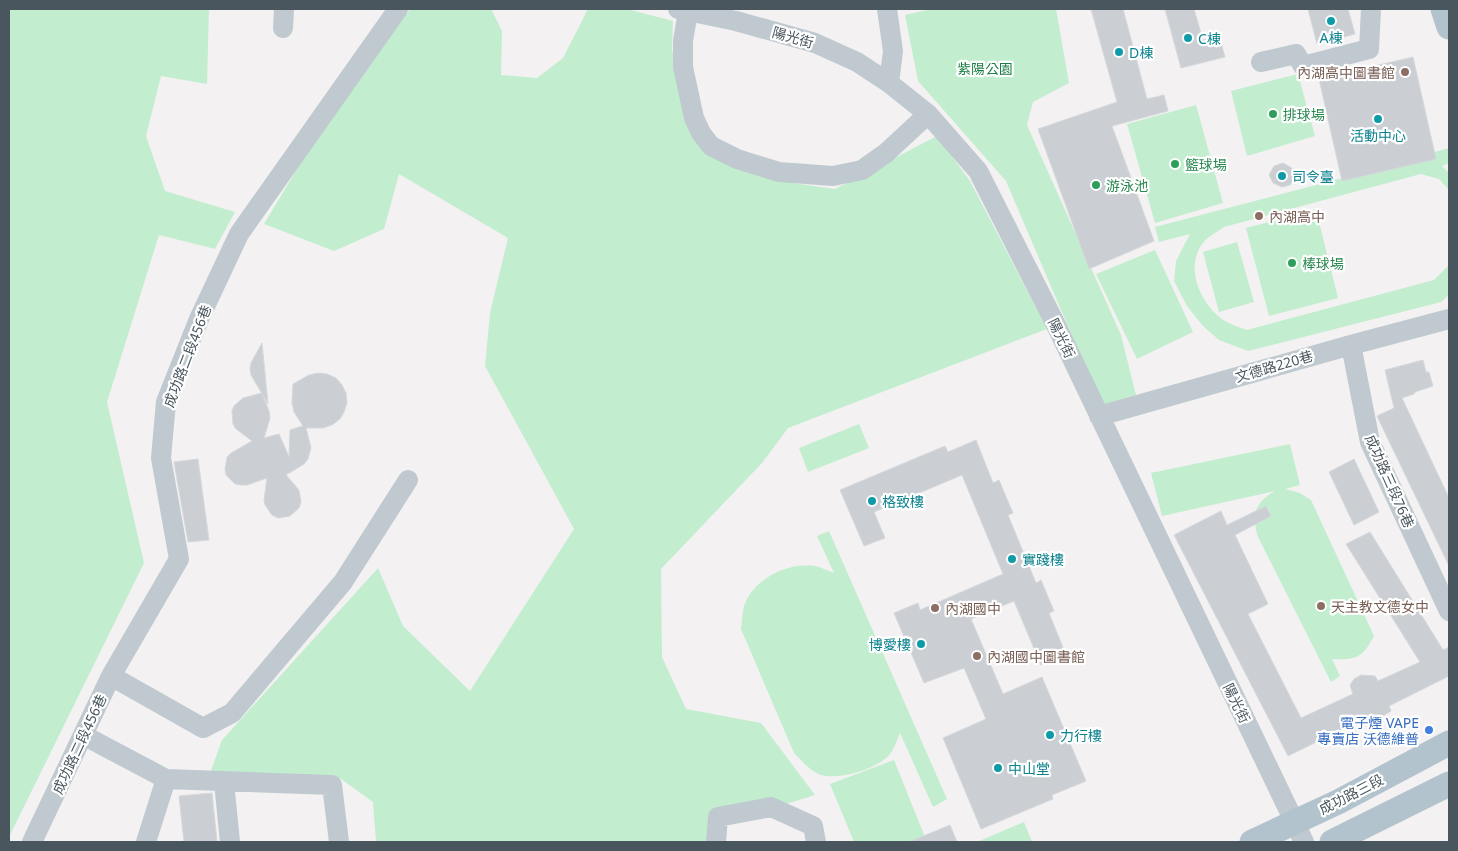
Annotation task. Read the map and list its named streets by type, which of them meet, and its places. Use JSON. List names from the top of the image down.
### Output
{
  "streets": {
    "main road": ["成功路三段"],
    "street": [
      "陽光街",
      "成功路二段456巷",
      "文德路220巷",
      "成功路三段76巷"
    ]
  },
  "crossings": [
    ["陽光街", "文德路220巷"],
    ["陽光街", "成功路三段"],
    ["文德路220巷", "成功路三段76巷"]
  ],
  "parks": ["紫陽公園"],
  "places": [
    "A棟",
    "C棟",
    "D棟",
    "內湖高中圖書館",
    "排球場",
    "活動中心",
    "籃球場",
    "司令臺",
    "游泳池",
    "內湖高中",
    "棒球場",
    "格致樓",
    "實踐樓",
    "天主教文德女中",
    "內湖國中",
    "博愛樓",
    "內湖國中圖書館",
    "電子煙 VAPE 專賣店 沃德維普",
    "力行樓",
    "中山堂"
  ]
}
